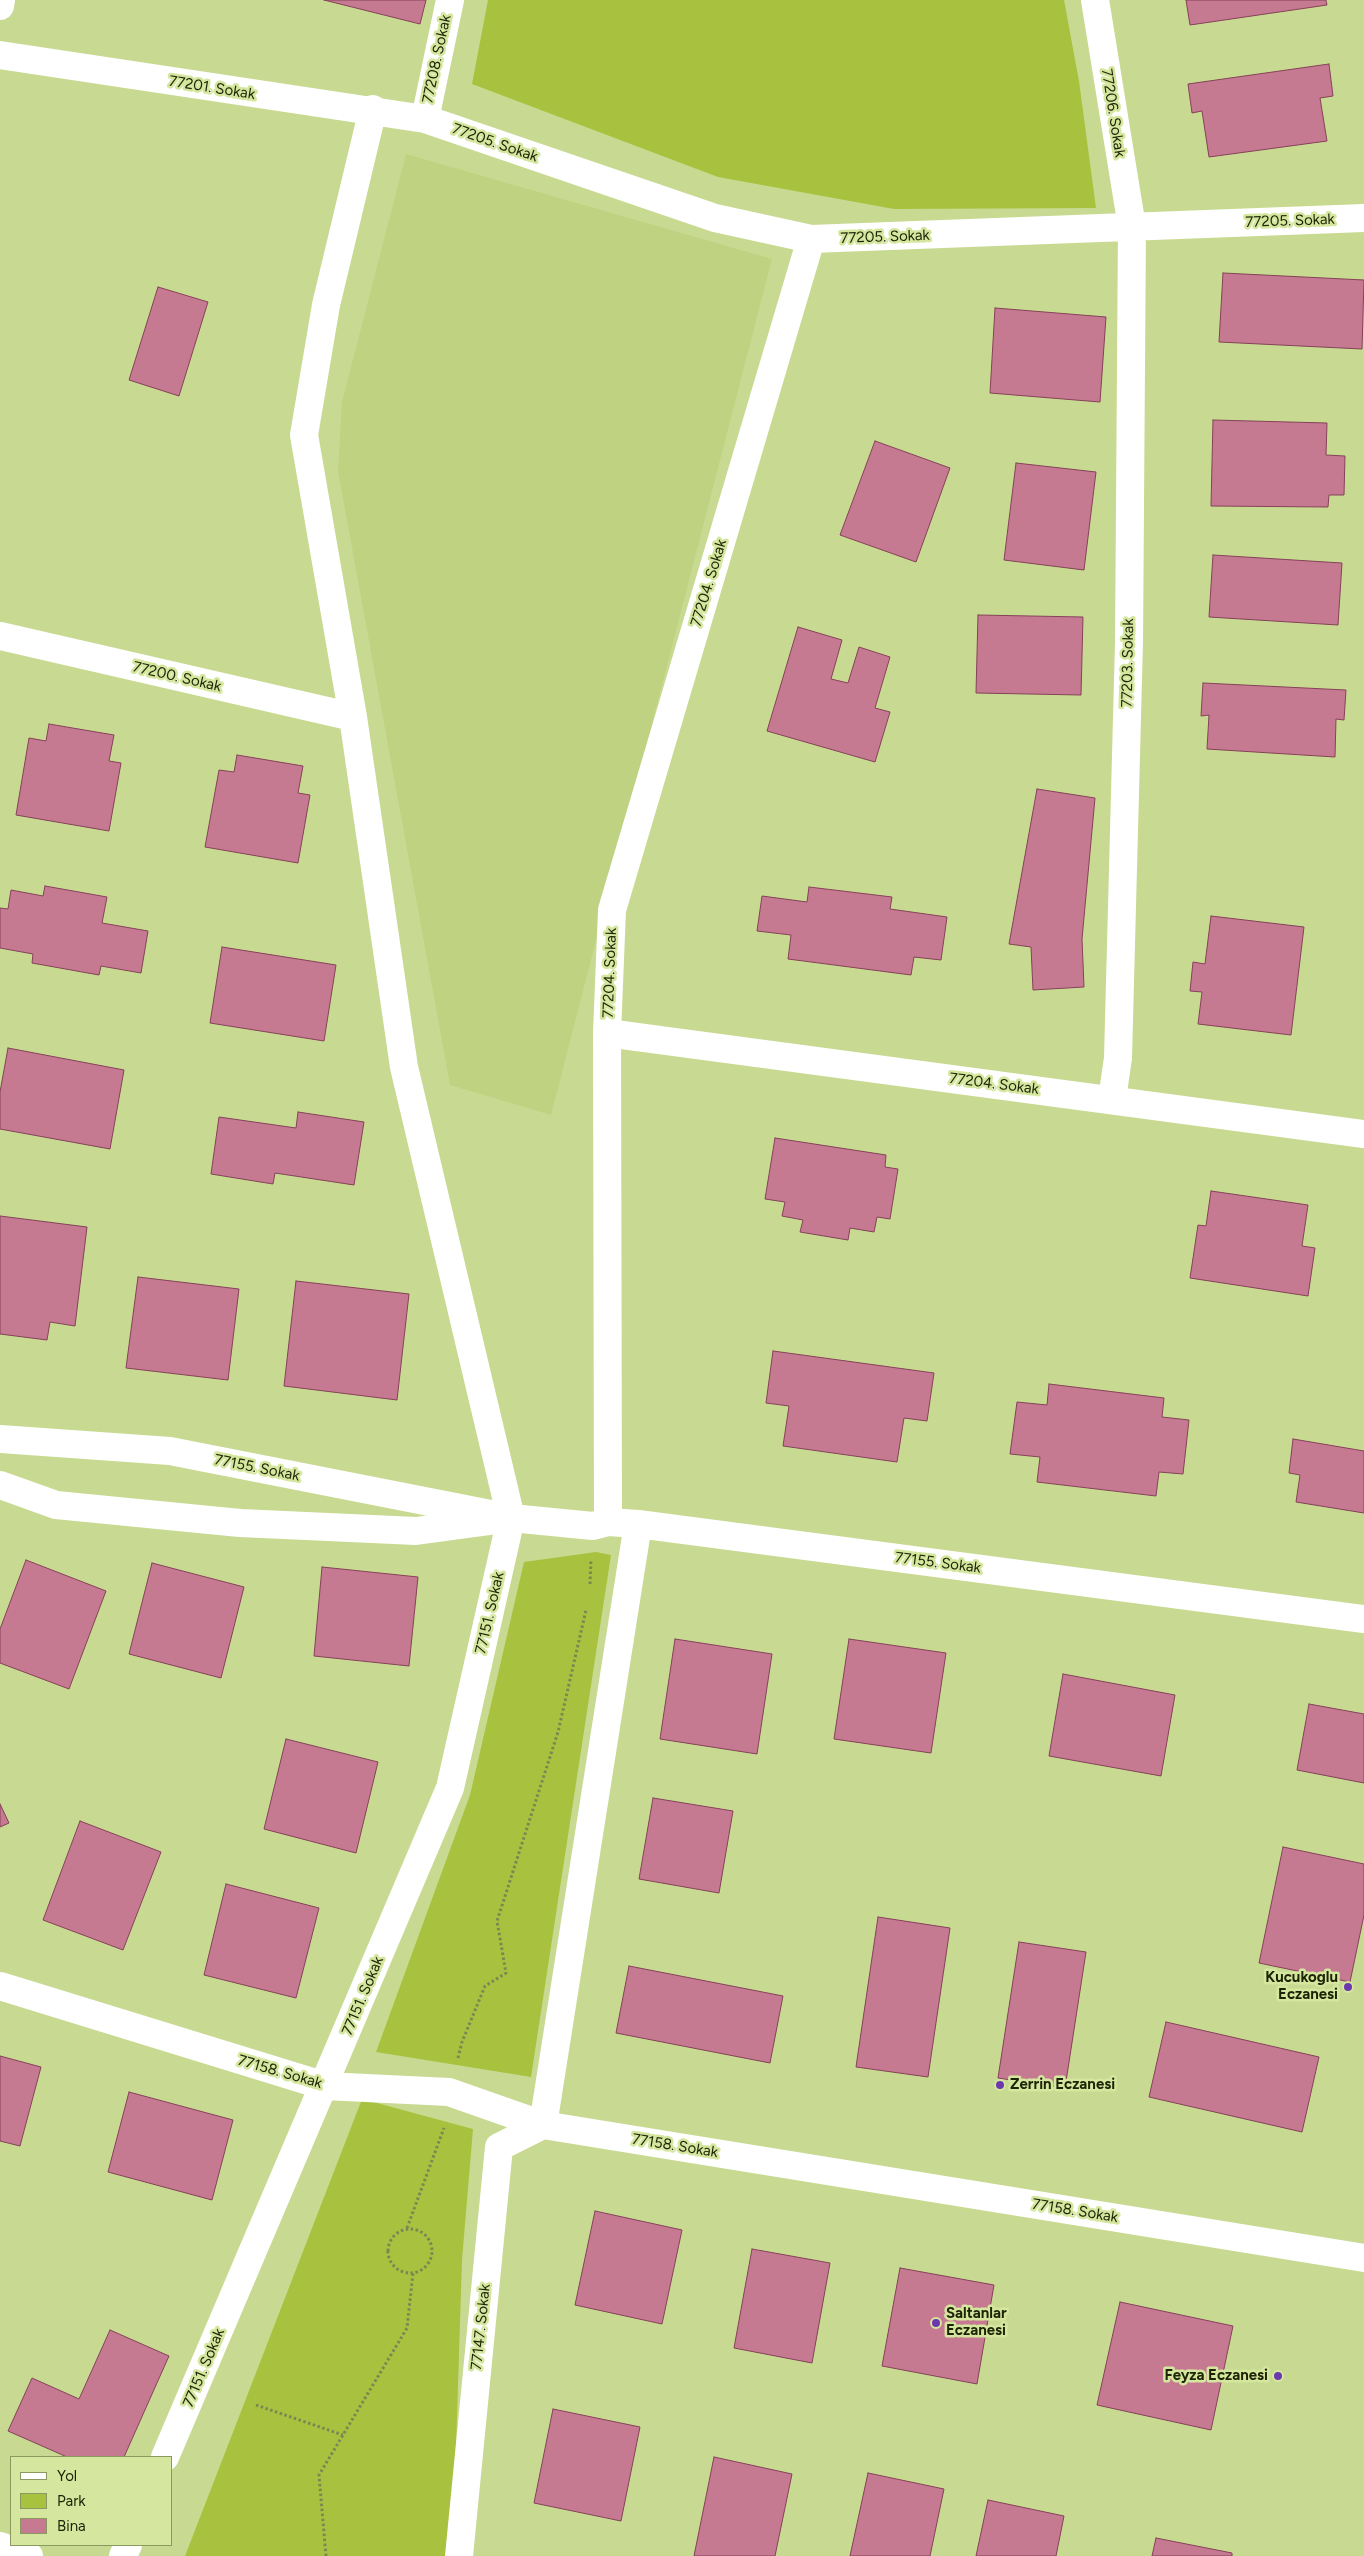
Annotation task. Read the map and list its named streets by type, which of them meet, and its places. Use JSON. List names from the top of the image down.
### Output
{
  "streets": {
    "street": [
      "77208. Sokak",
      "77201. Sokak",
      "77206. Sokak",
      "77205. Sokak",
      "77204. Sokak",
      "77203. Sokak",
      "77200. Sokak",
      "77155. Sokak",
      "77151. Sokak",
      "77158. Sokak",
      "77147. Sokak"
    ]
  },
  "crossings": [
    ["77208. Sokak", "77201. Sokak"],
    ["77208. Sokak", "77205. Sokak"],
    ["77201. Sokak", "77205. Sokak"],
    ["77206. Sokak", "77205. Sokak"],
    ["77206. Sokak", "77203. Sokak"],
    ["77205. Sokak", "77204. Sokak"],
    ["77205. Sokak", "77203. Sokak"],
    ["77204. Sokak", "77203. Sokak"],
    ["77155. Sokak", "77151. Sokak"],
    ["77151. Sokak", "77158. Sokak"],
    ["77158. Sokak", "77147. Sokak"]
  ],
  "places": [
    "Kucukoglu Eczanesi",
    "Zerrin Eczanesi",
    "Saltanlar Eczanesi",
    "Feyza Eczanesi"
  ],
  "legend": ["Yol", "Park", "Bina"]
}
